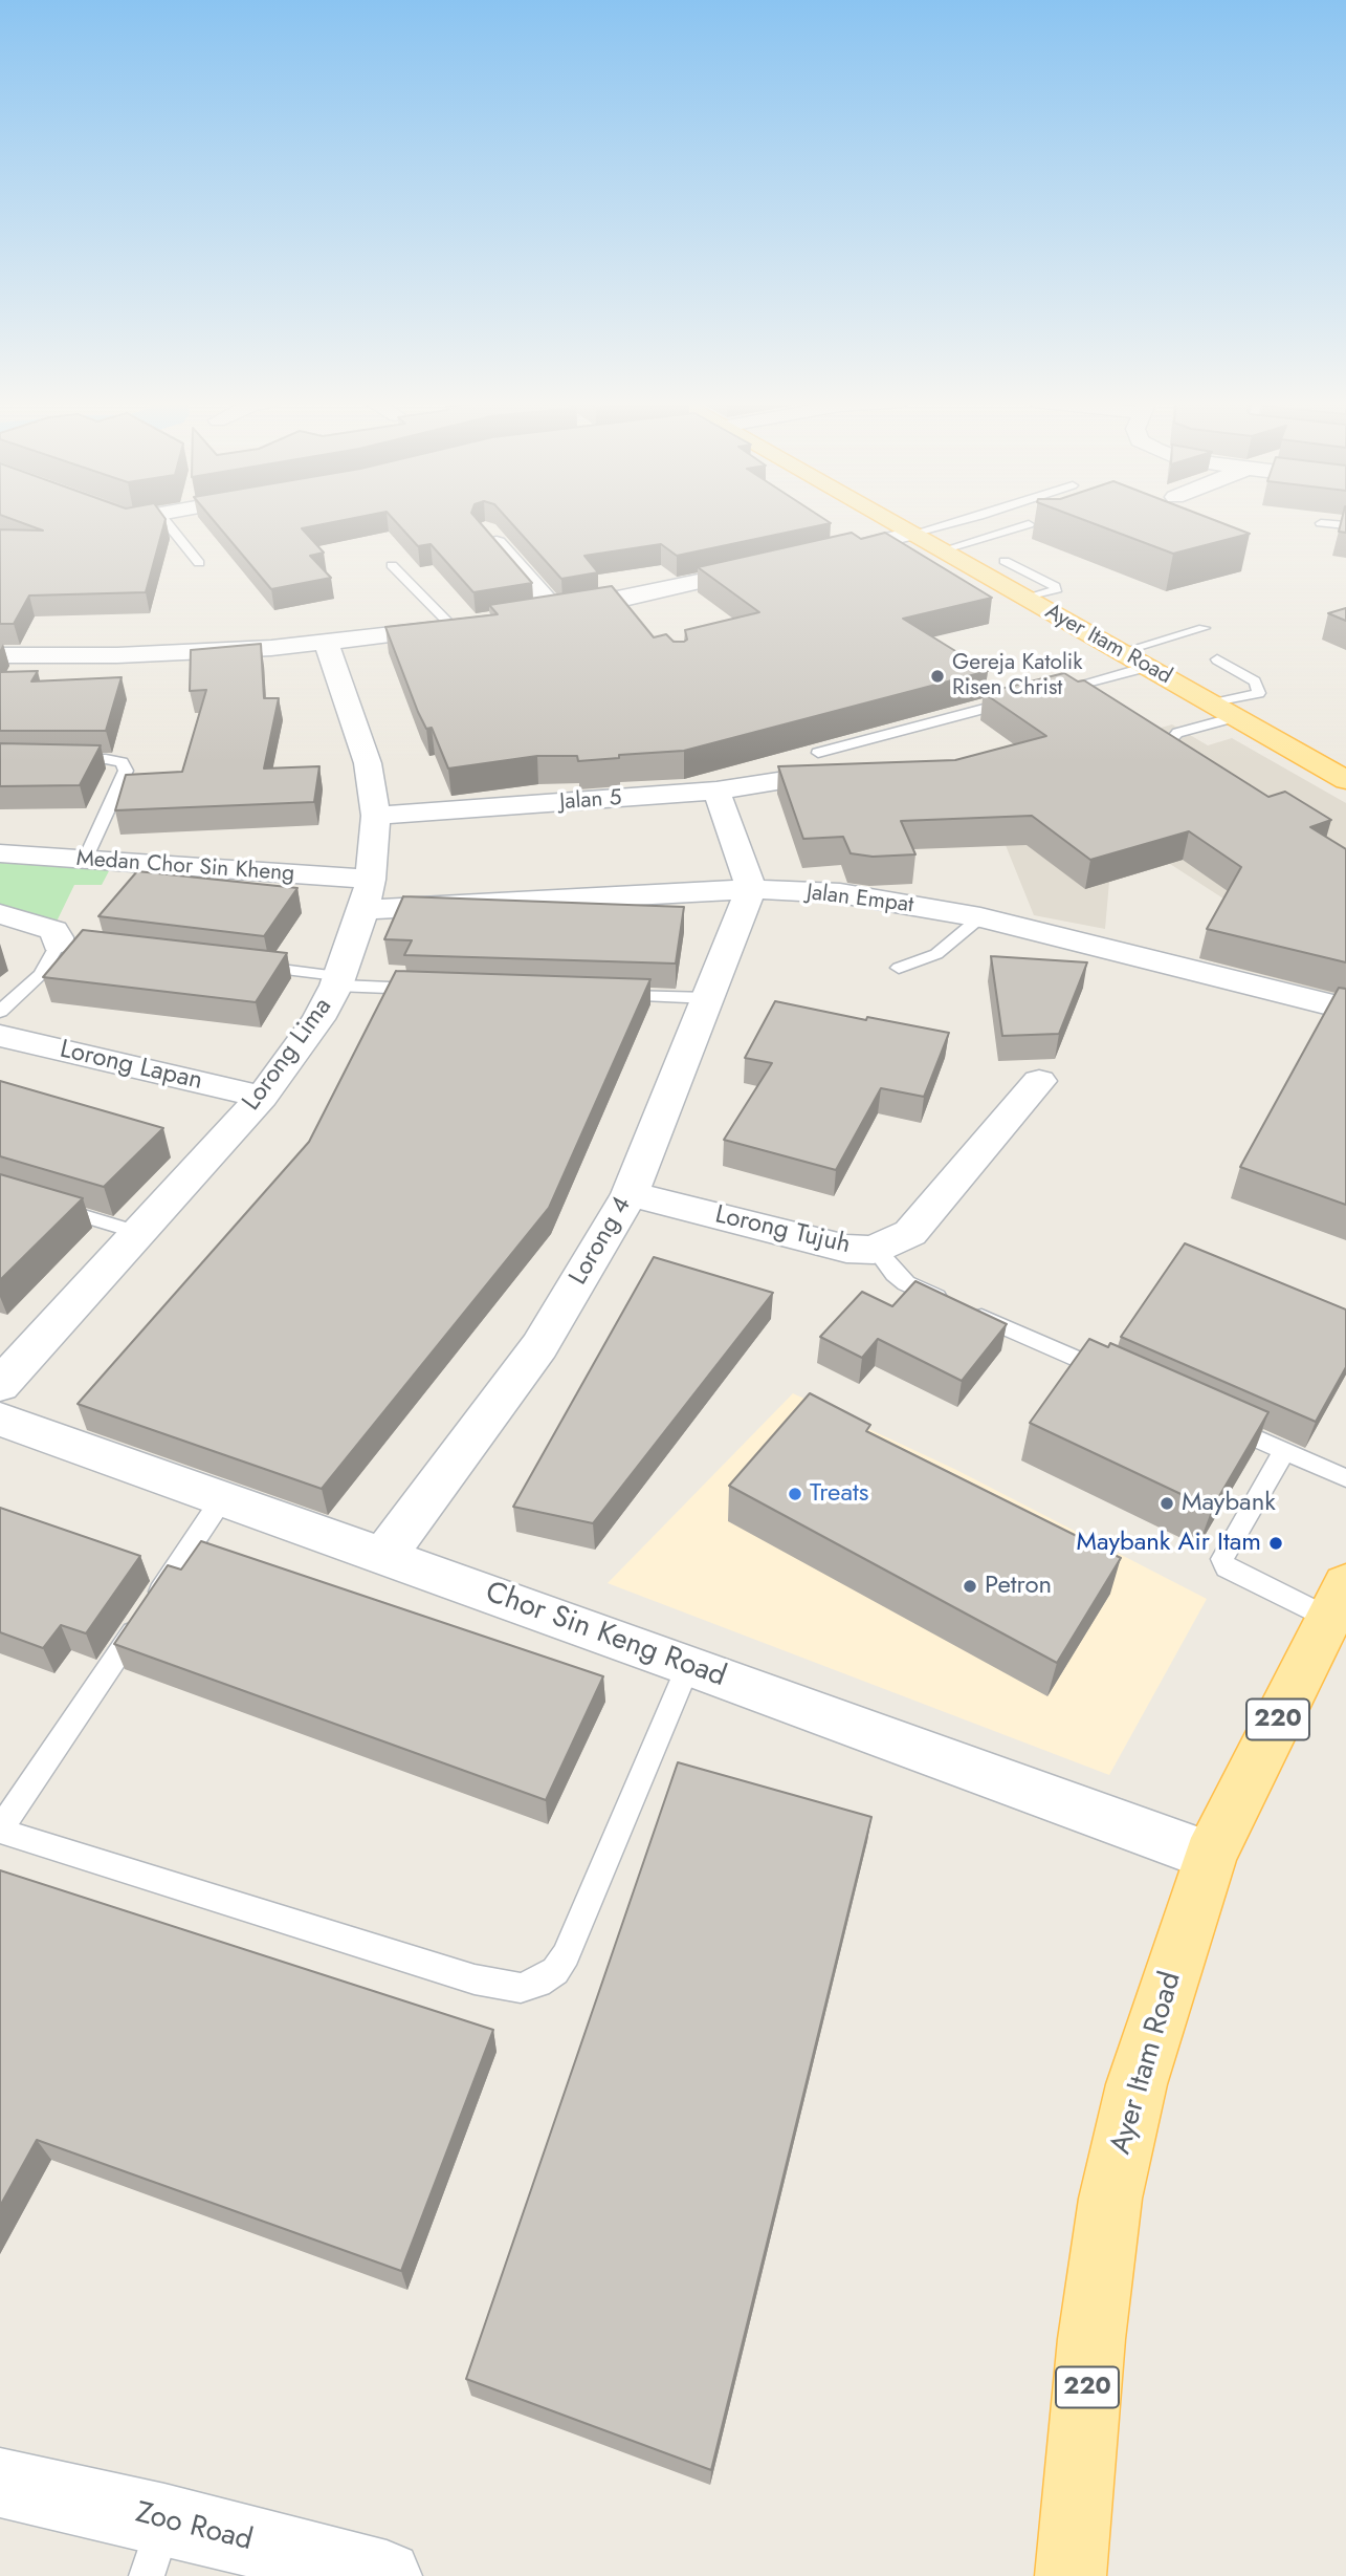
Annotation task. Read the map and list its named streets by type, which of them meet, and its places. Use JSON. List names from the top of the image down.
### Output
{
  "streets": {
    "main road": ["Ayer Itam Road", "220"],
    "street": [
      "Jalan 5",
      "Medan Chor Sin Kheng",
      "Jalan Empat",
      "Lorong Lima",
      "Lorong Lapan",
      "Lorong Tujuh",
      "Lorong 4",
      "Chor Sin Keng Road",
      "Zoo Road"
    ]
  },
  "crossings": [
    ["Ayer Itam Road", "Chor Sin Keng Road"],
    ["Jalan 5", "Lorong Lima"],
    ["Medan Chor Sin Kheng", "Jalan Empat"],
    ["Medan Chor Sin Kheng", "Lorong Lima"],
    ["Jalan Empat", "Lorong Lima"],
    ["Jalan Empat", "Lorong 4"],
    ["Lorong Lima", "Lorong Lapan"],
    ["Lorong Tujuh", "Lorong 4"],
    ["Lorong 4", "Chor Sin Keng Road"]
  ],
  "places": [
    "Gereja Katolik Risen Christ",
    "Treats",
    "Maybank",
    "Maybank Air Itam",
    "Petron"
  ]
}
